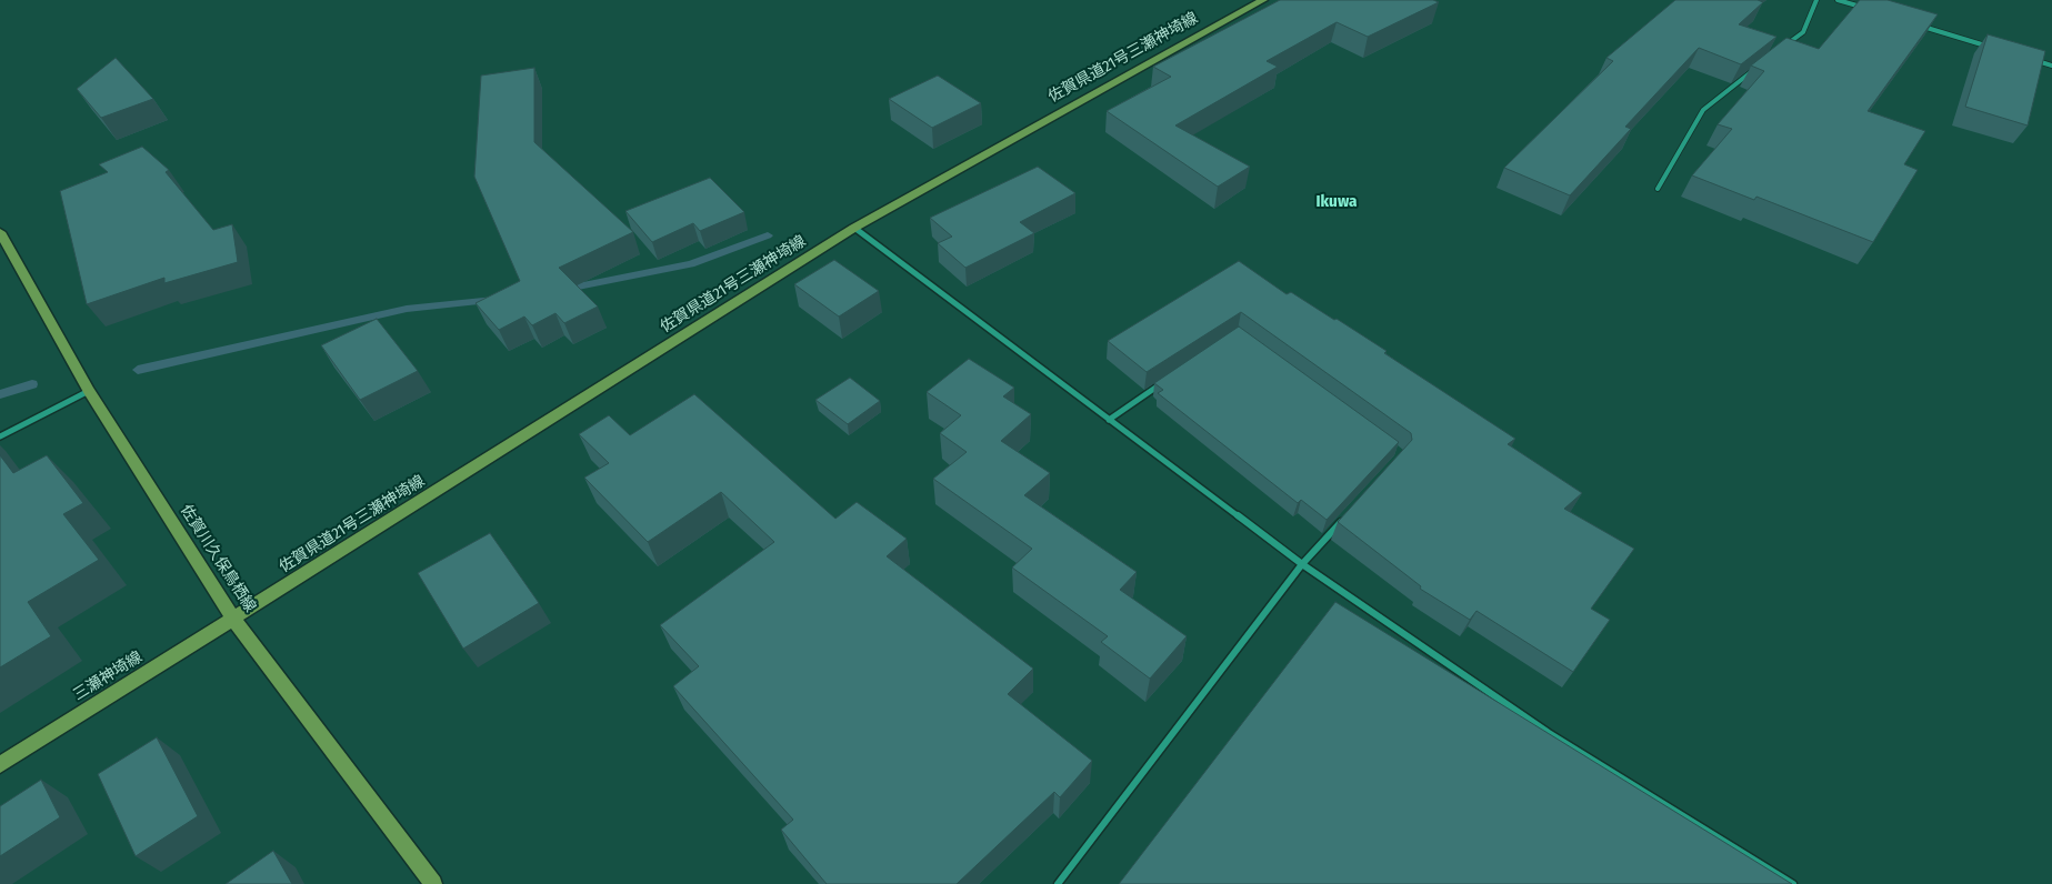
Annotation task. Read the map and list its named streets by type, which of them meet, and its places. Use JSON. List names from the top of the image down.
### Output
{
  "streets": {
    "main road": ["佐賀県道21号三瀬神埼線", "佐賀川久保鳥栖線", "三瀬神埼線"]
  },
  "crossings": [
    ["佐賀県道21号三瀬神埼線", "佐賀川久保鳥栖線"],
    ["佐賀県道21号三瀬神埼線", "三瀬神埼線"],
    ["佐賀川久保鳥栖線", "三瀬神埼線"]
  ],
  "districts": ["Ikuwa"]
}
